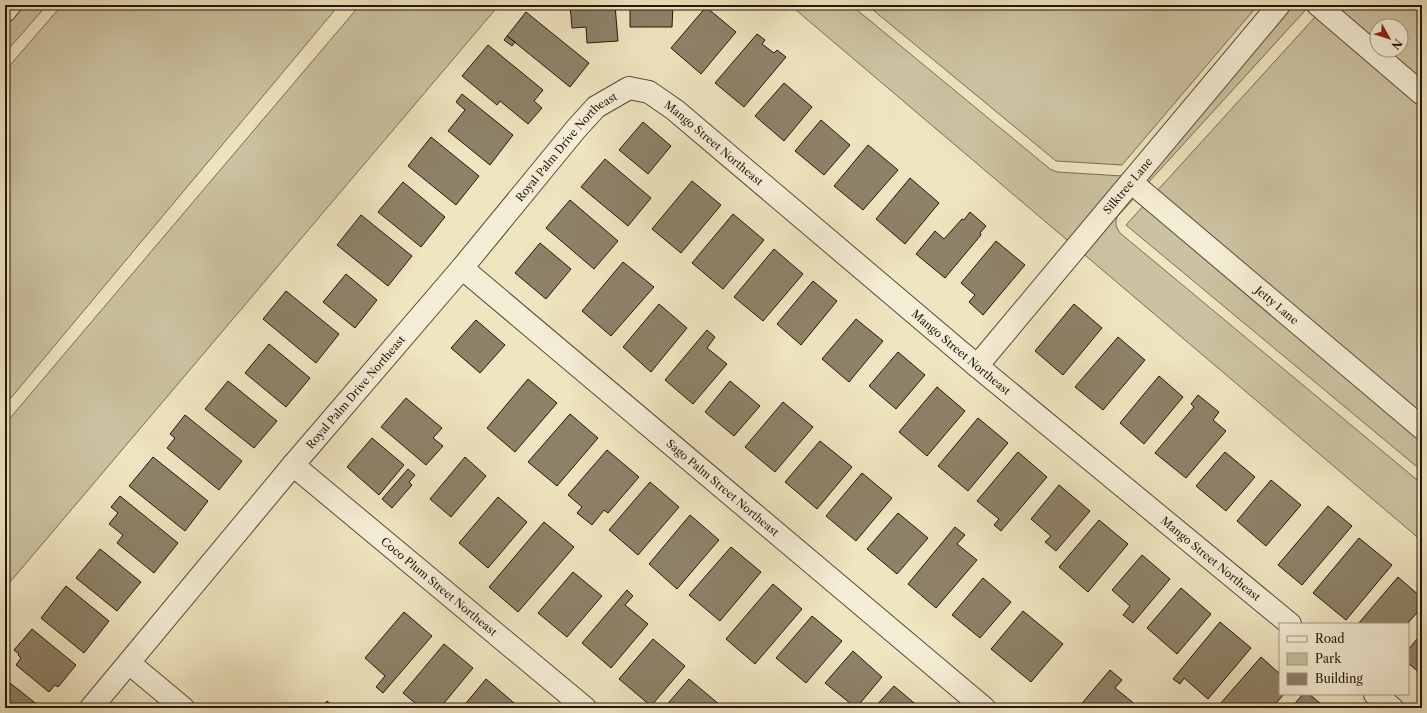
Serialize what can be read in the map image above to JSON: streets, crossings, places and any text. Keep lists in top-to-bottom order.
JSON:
{
  "streets": {
    "street": [
      "Mango Street Northeast",
      "Royal Palm Drive Northeast",
      "Silktree Lane",
      "Jetty Lane",
      "Sago Palm Street Northeast",
      "Coco Plum Street Northeast"
    ]
  },
  "crossings": [
    ["Mango Street Northeast", "Royal Palm Drive Northeast"],
    ["Mango Street Northeast", "Silktree Lane"],
    ["Royal Palm Drive Northeast", "Sago Palm Street Northeast"],
    ["Royal Palm Drive Northeast", "Coco Plum Street Northeast"],
    ["Silktree Lane", "Jetty Lane"]
  ],
  "legend": ["Road", "Park", "Building"],
  "north": "bottom right"
}
